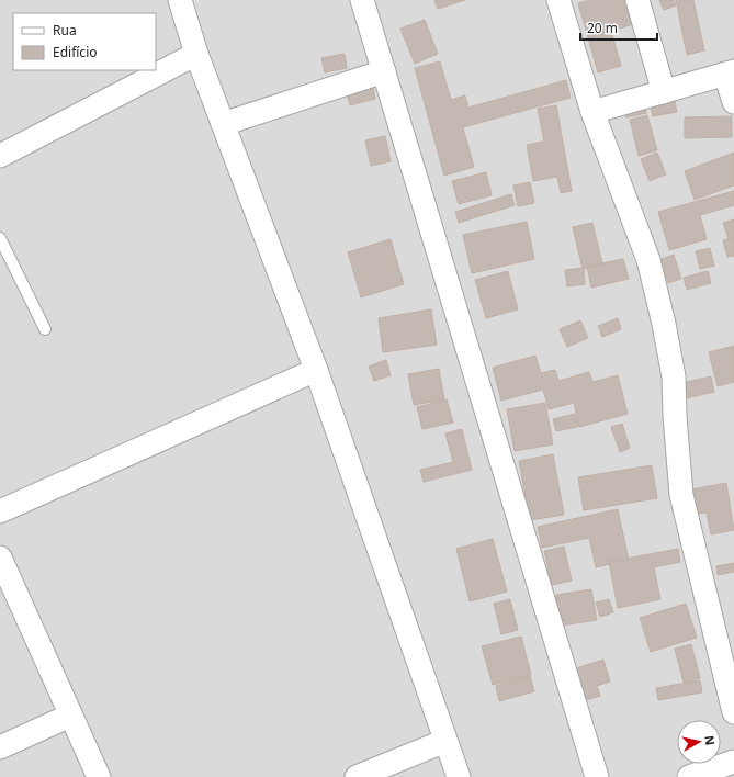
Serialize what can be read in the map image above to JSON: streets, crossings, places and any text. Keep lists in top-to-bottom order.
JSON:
{
  "legend": ["Rua", "Edifício"],
  "scale_bar": "20 m",
  "north": "right"
}
